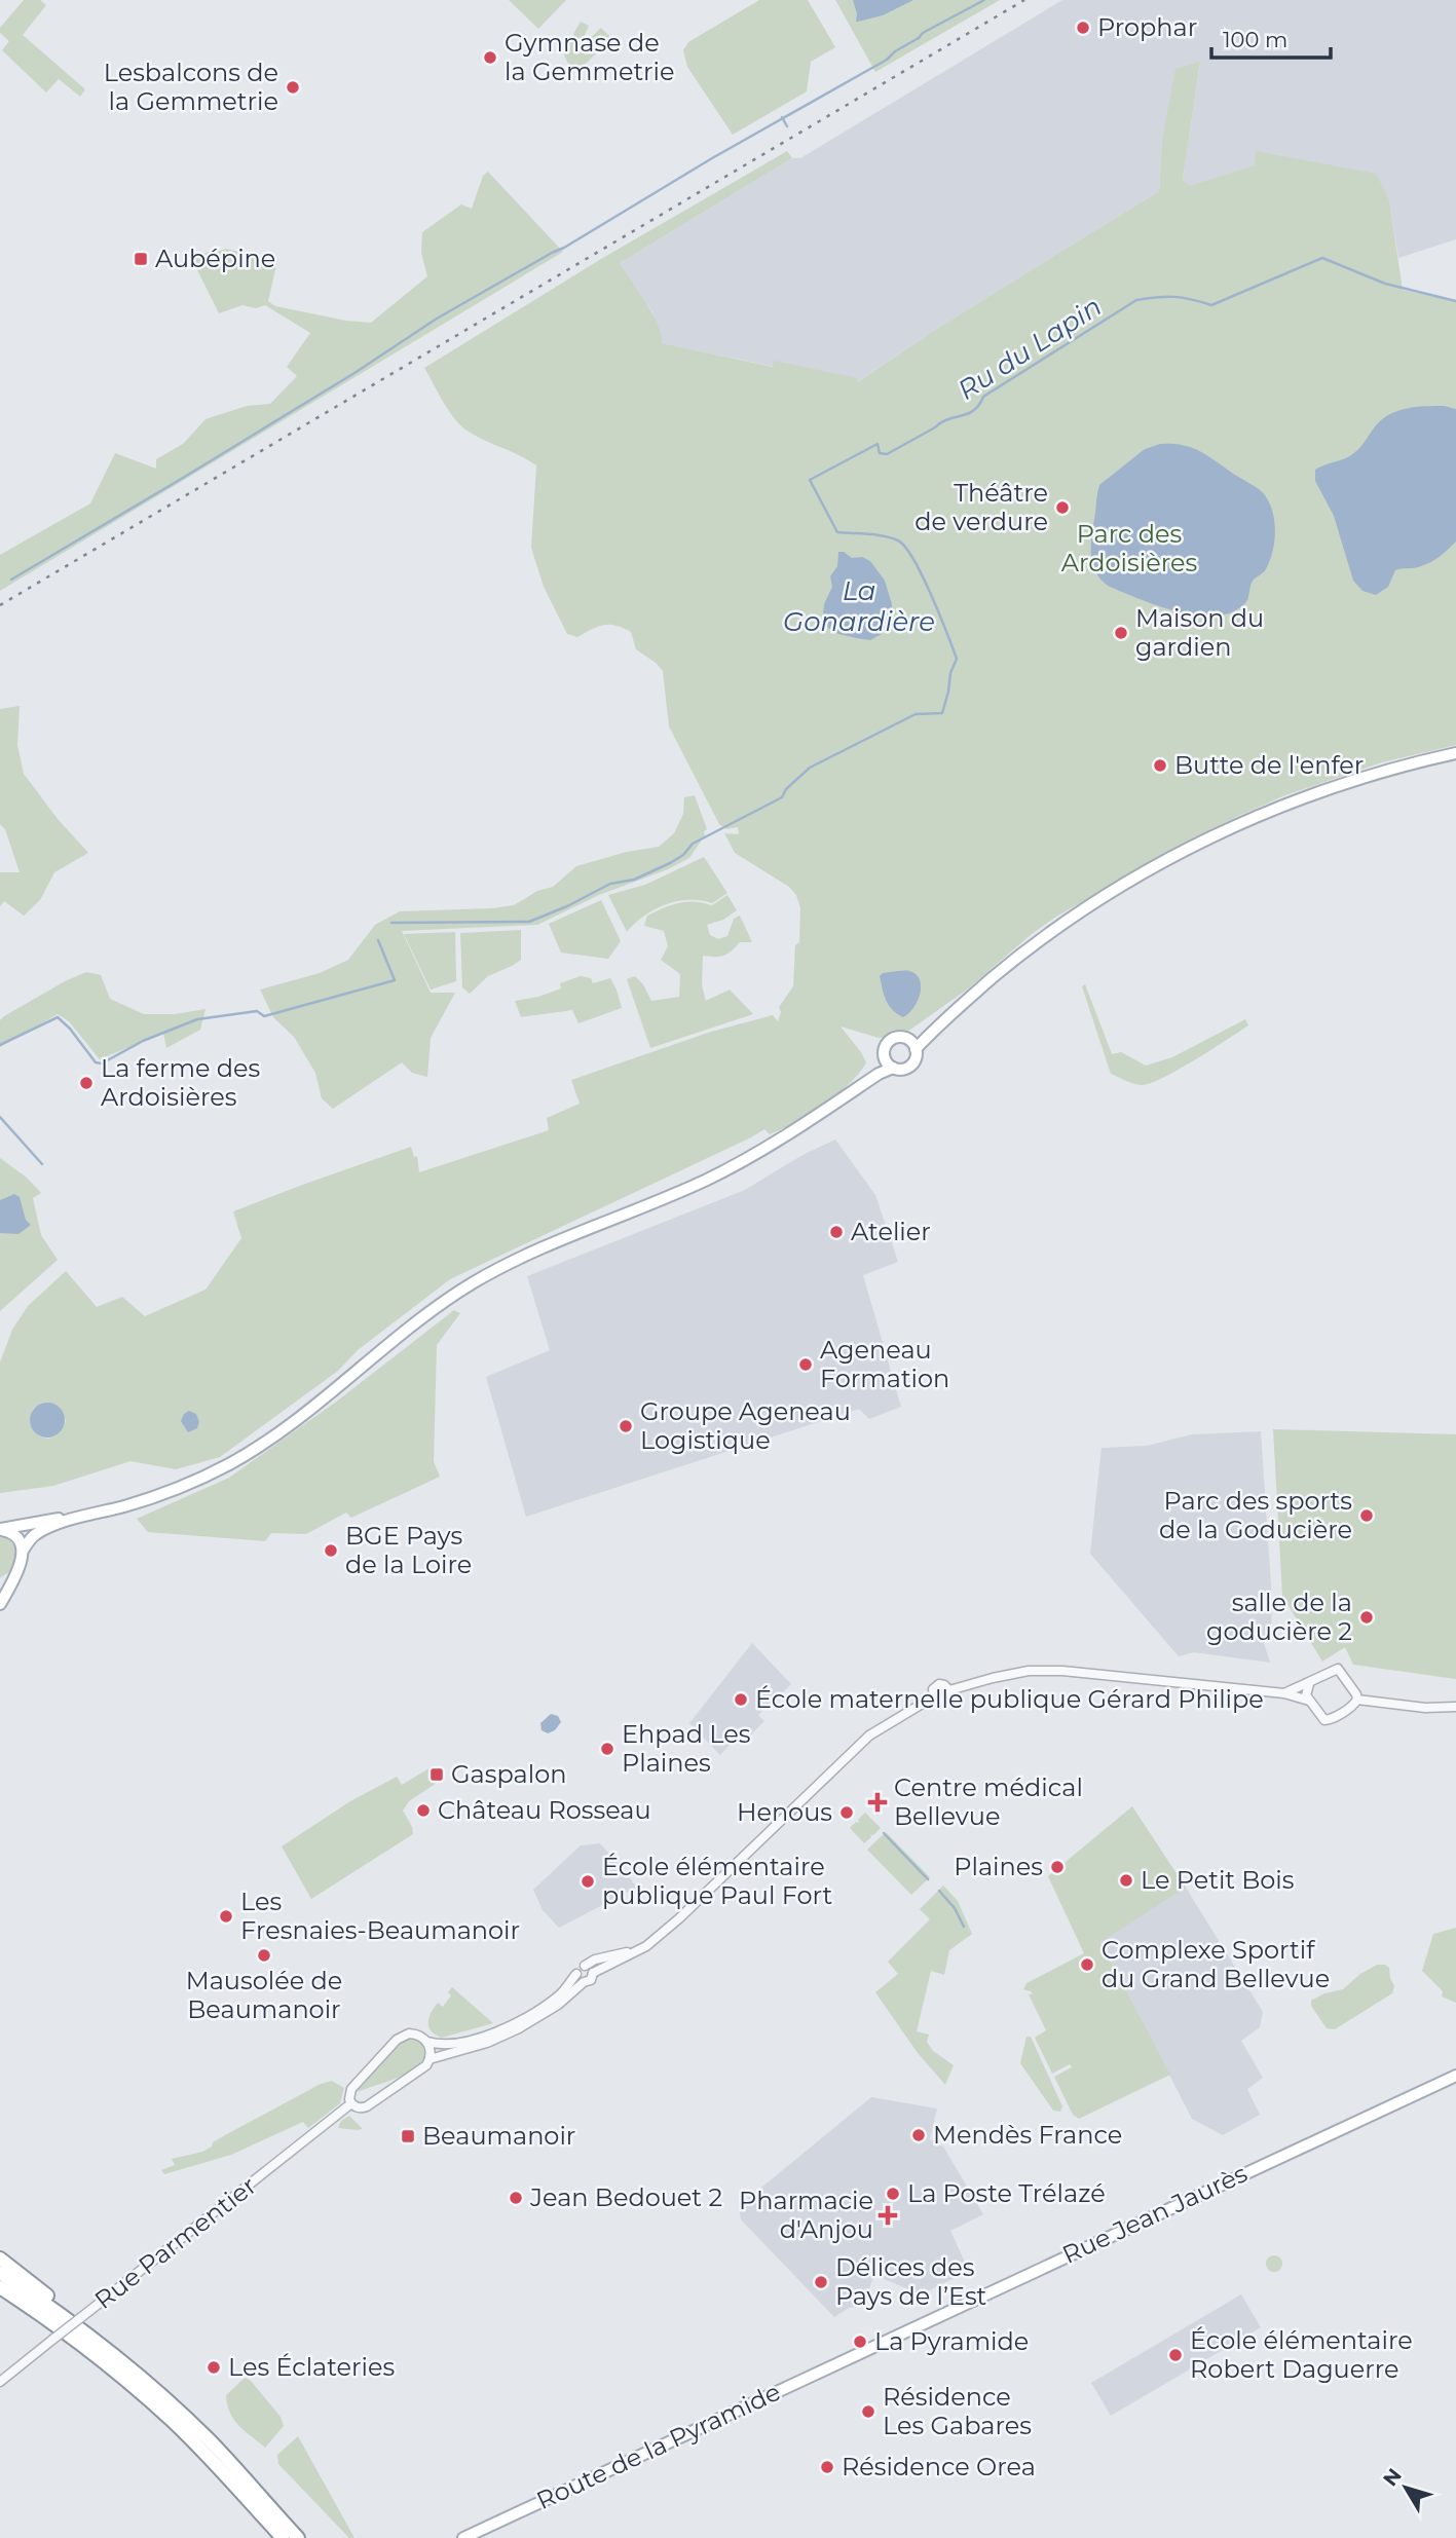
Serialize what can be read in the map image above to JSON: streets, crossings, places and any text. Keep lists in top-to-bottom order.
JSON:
{
  "streets": {
    "main road": ["Rue Jean Jaurès", "Route de la Pyramide"],
    "street": ["Rue Parmentier"]
  },
  "crossings": [
    ["Rue Jean Jaurès", "Route de la Pyramide"]
  ],
  "water": ["Ru du Lapin", "La Gonardière"],
  "parks": ["Parc des Ardoisières"],
  "places": {
    "other": [
      "Prophar",
      "Gymnase de la Gemmetrie",
      "Lesbalcons de la Gemmetrie",
      "Théâtre de verdure",
      "Maison du gardien",
      "Butte de l'enfer",
      "La ferme des Ardoisières",
      "Atelier",
      "Ageneau Formation",
      "Groupe Ageneau Logistique",
      "Parc des sports de la Goducière",
      "BGE Pays de la Loire",
      "salle de la goducière 2",
      "École maternelle publique Gérard Philipe",
      "Ehpad Les Plaines",
      "Château Rosseau",
      "Henous",
      "Plaines",
      "Le Petit Bois",
      "École élémentaire publique Paul Fort",
      "Les Fresnaies-Beaumanoir",
      "Mausolée de Beaumanoir",
      "Complexe Sportif du Grand Bellevue",
      "Mendès France",
      "La Poste Trélazé",
      "Jean Bedouet 2",
      "Délices des Pays de l’Est",
      "La Pyramide",
      "École élémentaire Robert Daguerre",
      "Les Éclateries",
      "Résidence Les Gabares",
      "Résidence Orea"
    ],
    "transit": ["Aubépine", "Gaspalon", "Beaumanoir"],
    "health": ["Centre médical Bellevue", "Pharmacie d'Anjou"]
  },
  "scale_bar": "100 m",
  "north": "top left"
}
